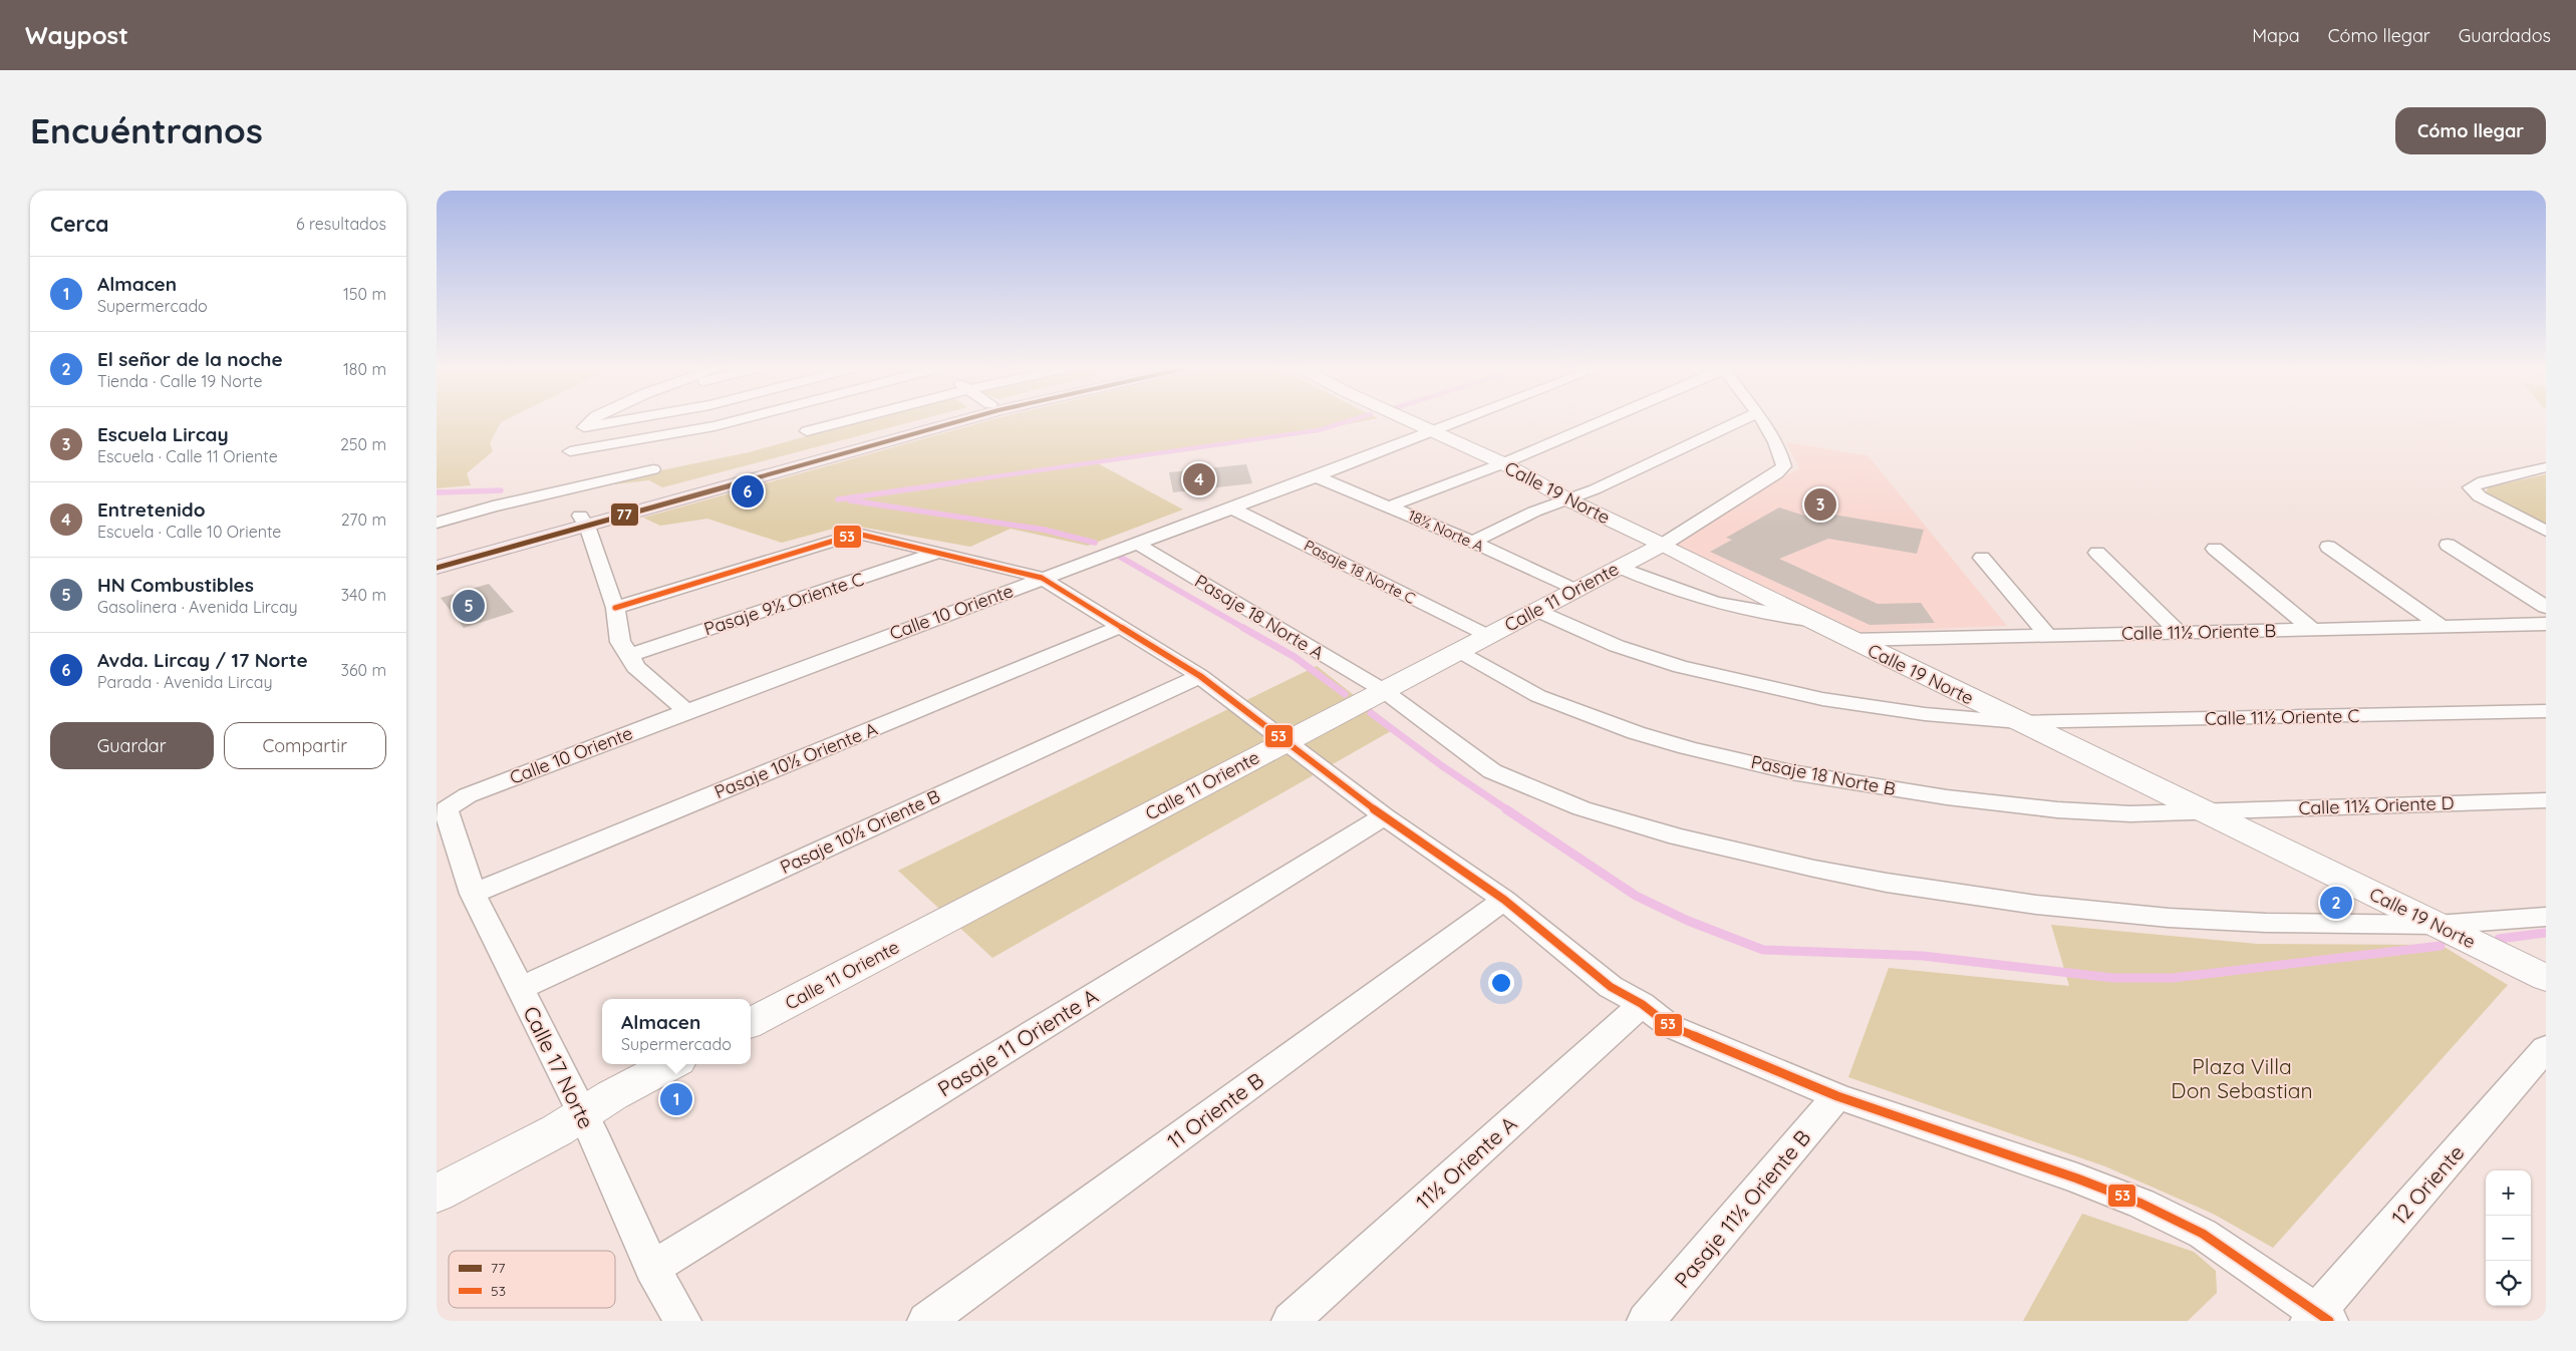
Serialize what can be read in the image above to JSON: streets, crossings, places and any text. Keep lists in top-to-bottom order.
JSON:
{
  "streets": {
    "main road": ["Calle 19 Norte", "Calle 11 Oriente"],
    "street": [
      "18½ Norte A",
      "Pasaje 18 Norte C",
      "Pasaje 9½ Oriente C",
      "Calle 10 Oriente",
      "Pasaje 18 Norte A",
      "Calle 11½ Oriente B",
      "Calle 11½ Oriente C",
      "Pasaje 10½ Oriente A",
      "Pasaje 18 Norte B",
      "Calle 11½ Oriente D",
      "Pasaje 10½ Oriente B",
      "Pasaje 11 Oriente A",
      "Calle 17 Norte",
      "11 Oriente B",
      "11½ Oriente A",
      "12 Oriente",
      "Pasaje 11½ Oriente B"
    ]
  },
  "crossings": [
    ["Calle 19 Norte", "Calle 11 Oriente"],
    ["Calle 19 Norte", "Calle 10 Oriente"],
    ["Calle 19 Norte", "Pasaje 18 Norte A"],
    ["Calle 19 Norte", "Calle 11½ Oriente B"],
    ["Calle 19 Norte", "Calle 11½ Oriente C"],
    ["Calle 19 Norte", "Pasaje 18 Norte B"],
    ["Calle 19 Norte", "Calle 11½ Oriente D"],
    ["18½ Norte A", "Calle 11 Oriente"],
    ["18½ Norte A", "Calle 10 Oriente"],
    ["Pasaje 18 Norte C", "Calle 11 Oriente"],
    ["Pasaje 18 Norte C", "Calle 10 Oriente"],
    ["Calle 11 Oriente", "Pasaje 18 Norte A"],
    ["Calle 11 Oriente", "Calle 11½ Oriente C"],
    ["Calle 11 Oriente", "Pasaje 18 Norte B"],
    ["Calle 10 Oriente", "Pasaje 18 Norte A"],
    ["Calle 10 Oriente", "Calle 17 Norte"],
    ["Pasaje 10½ Oriente A", "Calle 17 Norte"],
    ["Pasaje 18 Norte B", "Calle 11½ Oriente D"],
    ["Pasaje 10½ Oriente B", "Calle 17 Norte"],
    ["Pasaje 11 Oriente A", "Calle 17 Norte"]
  ],
  "parks": ["Plaza Villa Don Sebastian"],
  "lines": ["transit line 77", "transit line 53"],
  "legend": ["77", "53"],
  "page": {
    "header": "Waypost",
    "nav": ["Mapa", "Cómo llegar", "Guardados"],
    "buttons": [
      "Cómo llegar",
      ["Guardar", "Compartir"]
    ],
    "title": "Encuéntranos",
    "heading": ["Cerca", "6 resultados"],
    "list": [
      {
        "mark": "1",
        "name": "Almacen",
        "note": "Supermercado",
        "value": "150 m"
      },
      {
        "mark": "2",
        "name": "El señor de la noche",
        "note": "Tienda · Calle 19 Norte",
        "value": "180 m"
      },
      {
        "mark": "3",
        "name": "Escuela Lircay",
        "note": "Escuela · Calle 11 Oriente",
        "value": "250 m"
      },
      {
        "mark": "4",
        "name": "Entretenido",
        "note": "Escuela · Calle 10 Oriente",
        "value": "270 m"
      },
      {
        "mark": "5",
        "name": "HN Combustibles",
        "note": "Gasolinera · Avenida Lircay",
        "value": "340 m"
      },
      {
        "mark": "6",
        "name": "Avda. Lircay / 17 Norte",
        "note": "Parada · Avenida Lircay",
        "value": "360 m"
      }
    ],
    "pins": [
      "4",
      "6",
      "3",
      "5",
      "2",
      "1"
    ],
    "popup": ["Almacen", "Supermercado"],
    "map_buttons": ["+", "−"]
  }
}
